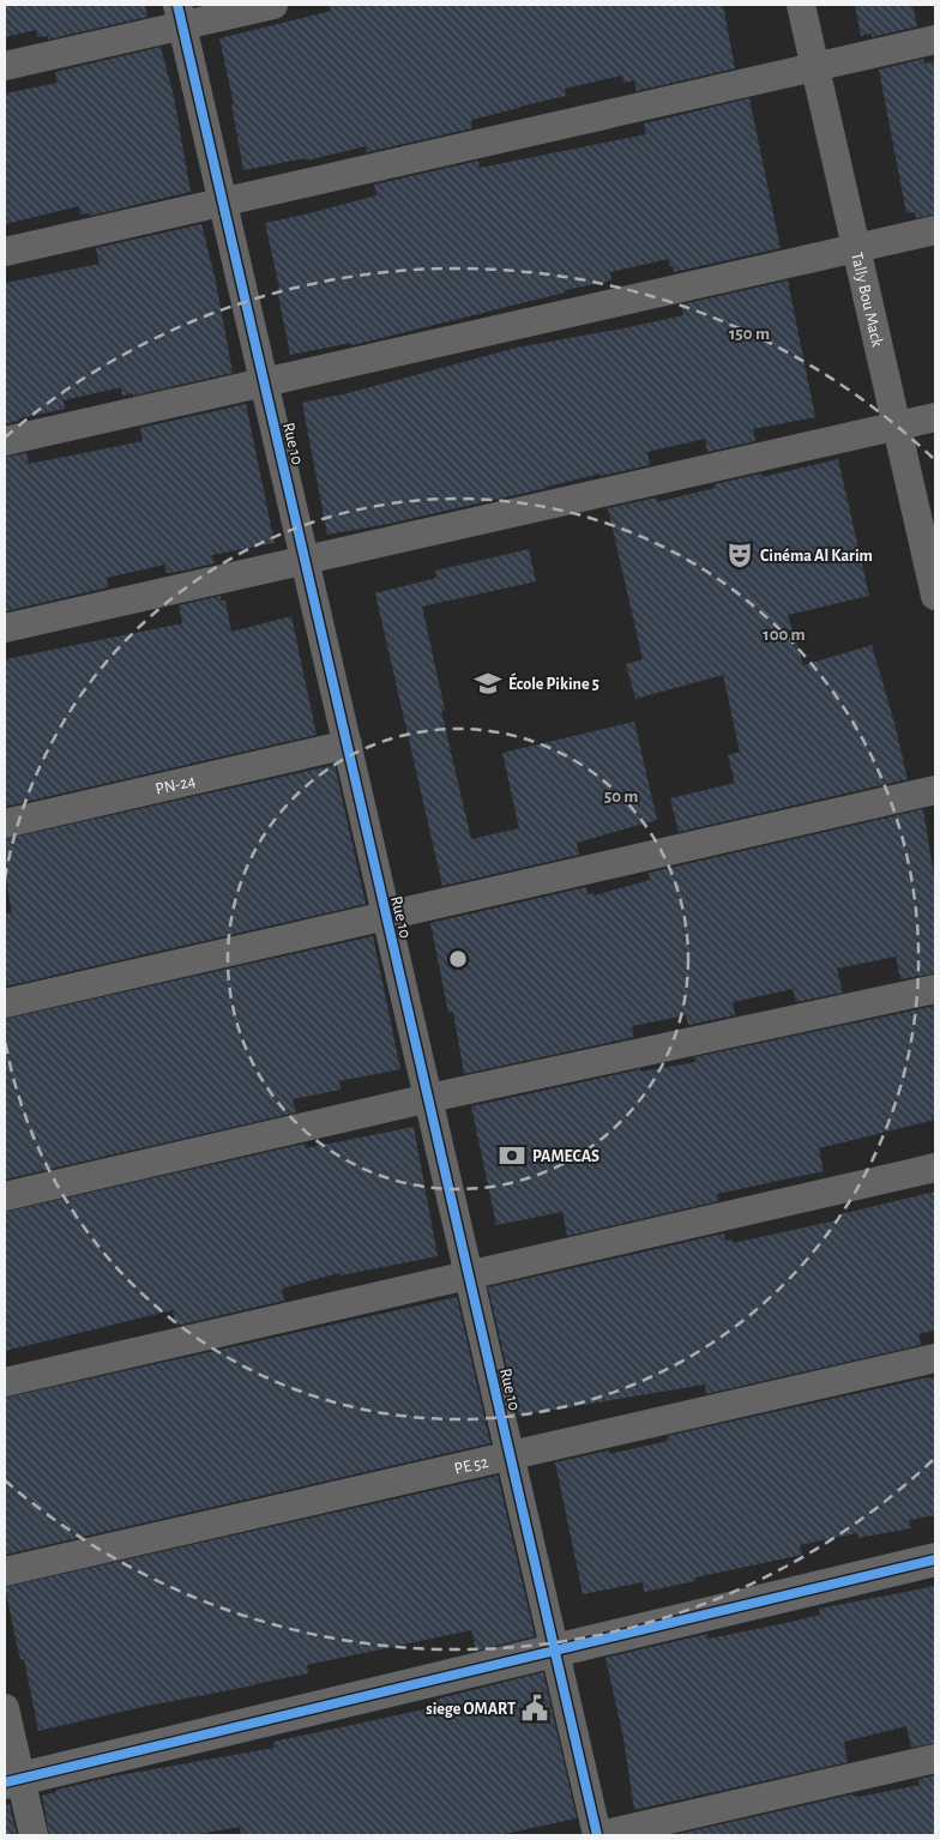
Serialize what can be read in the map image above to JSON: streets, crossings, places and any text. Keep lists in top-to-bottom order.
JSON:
{
  "streets": {
    "street": [
      "Tally Bou Mack",
      "Rue 10",
      "PN-24",
      "PE 52"
    ]
  },
  "crossings": [
    ["Rue 10", "PN-24"],
    ["Rue 10", "PE 52"]
  ],
  "places": {
    "theatre": ["Cinéma Al Karim"],
    "school or university": ["École Pikine 5"],
    "bank": ["PAMECAS"],
    "public building": ["siege OMART"]
  },
  "rings": ["150 m", "100 m", "50 m"]
}
